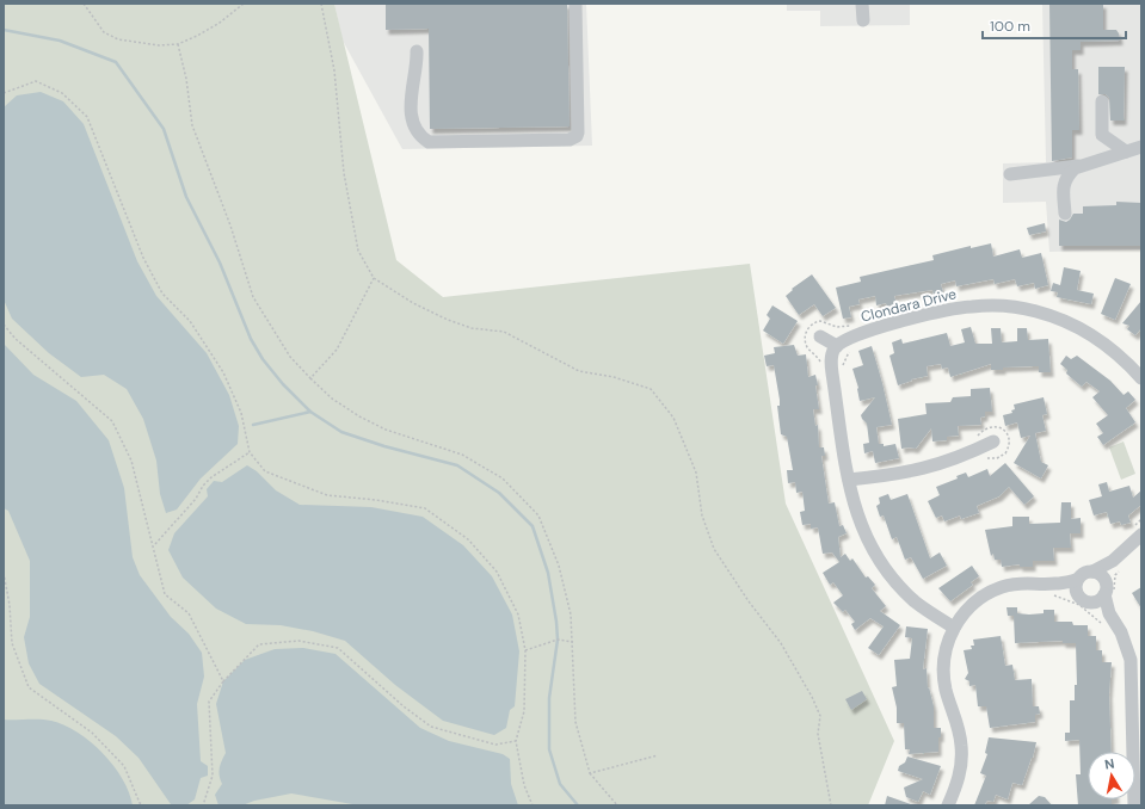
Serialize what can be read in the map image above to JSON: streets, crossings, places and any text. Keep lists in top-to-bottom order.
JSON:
{
  "streets": {
    "street": ["Clondara Drive"]
  },
  "scale_bar": "100 m",
  "north": "top"
}
